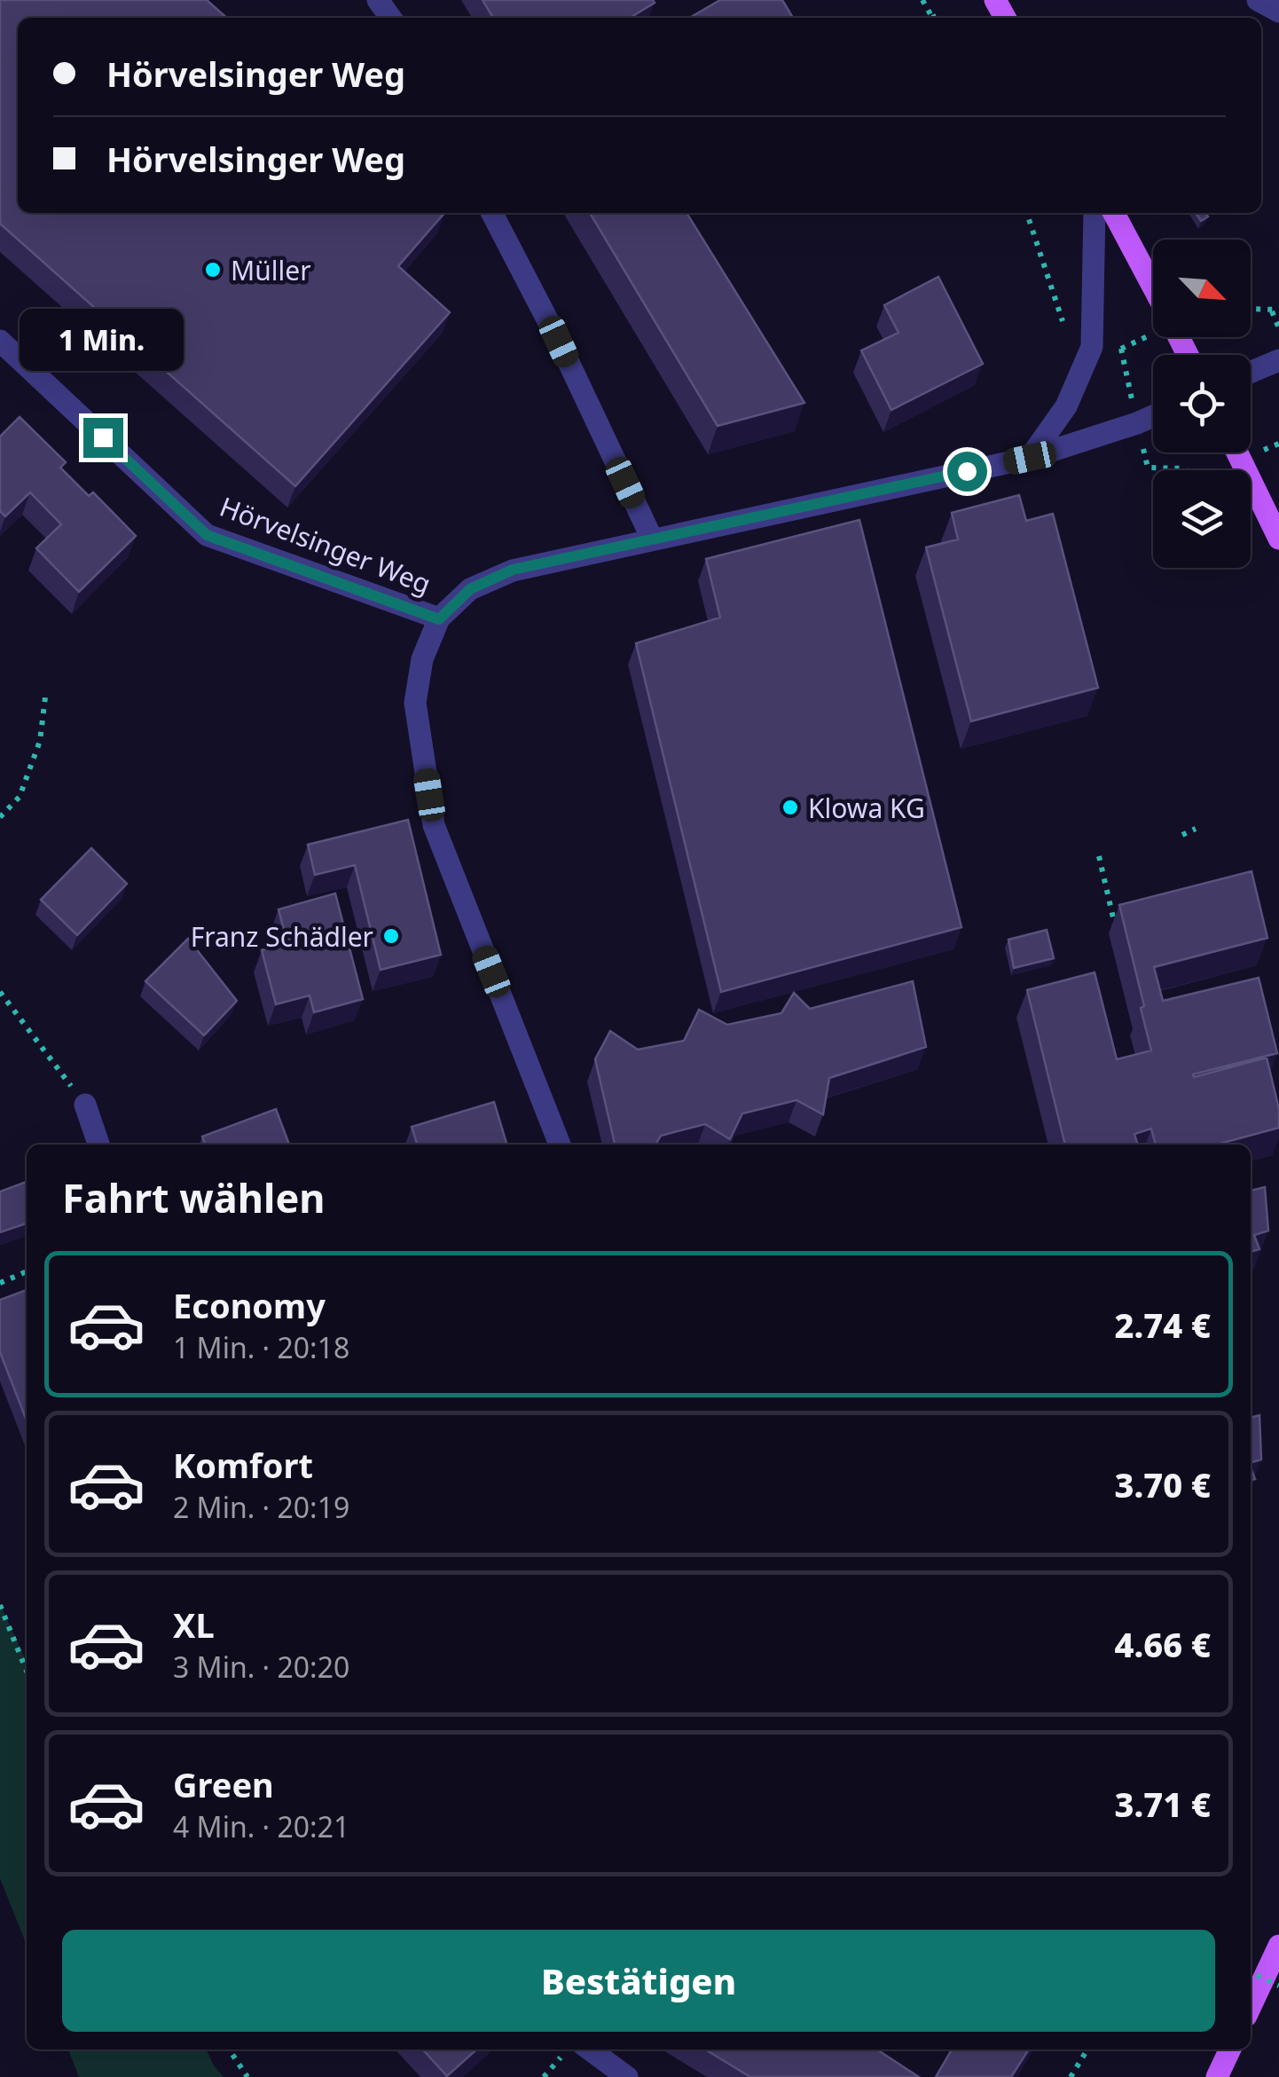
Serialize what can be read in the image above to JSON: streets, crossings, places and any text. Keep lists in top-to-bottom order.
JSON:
{
  "streets": {
    "street": ["Hörvelsinger Weg"]
  },
  "places": ["Müller", "Klowa KG", "Franz Schädler"],
  "north": "bottom right",
  "page": {
    "banner": ["Hörvelsinger Weg", "Hörvelsinger Weg"],
    "bubble": "1 Min.",
    "heading": "Fahrt wählen",
    "list": [
      {
        "name": "Economy",
        "note": "1 Min. · 20:18",
        "value": "2.74 €"
      },
      {
        "name": "Komfort",
        "note": "2 Min. · 20:19",
        "value": "3.70 €"
      },
      {
        "name": "XL",
        "note": "3 Min. · 20:20",
        "value": "4.66 €"
      },
      {
        "name": "Green",
        "note": "4 Min. · 20:21",
        "value": "3.71 €"
      }
    ],
    "buttons": "Bestätigen"
  }
}
